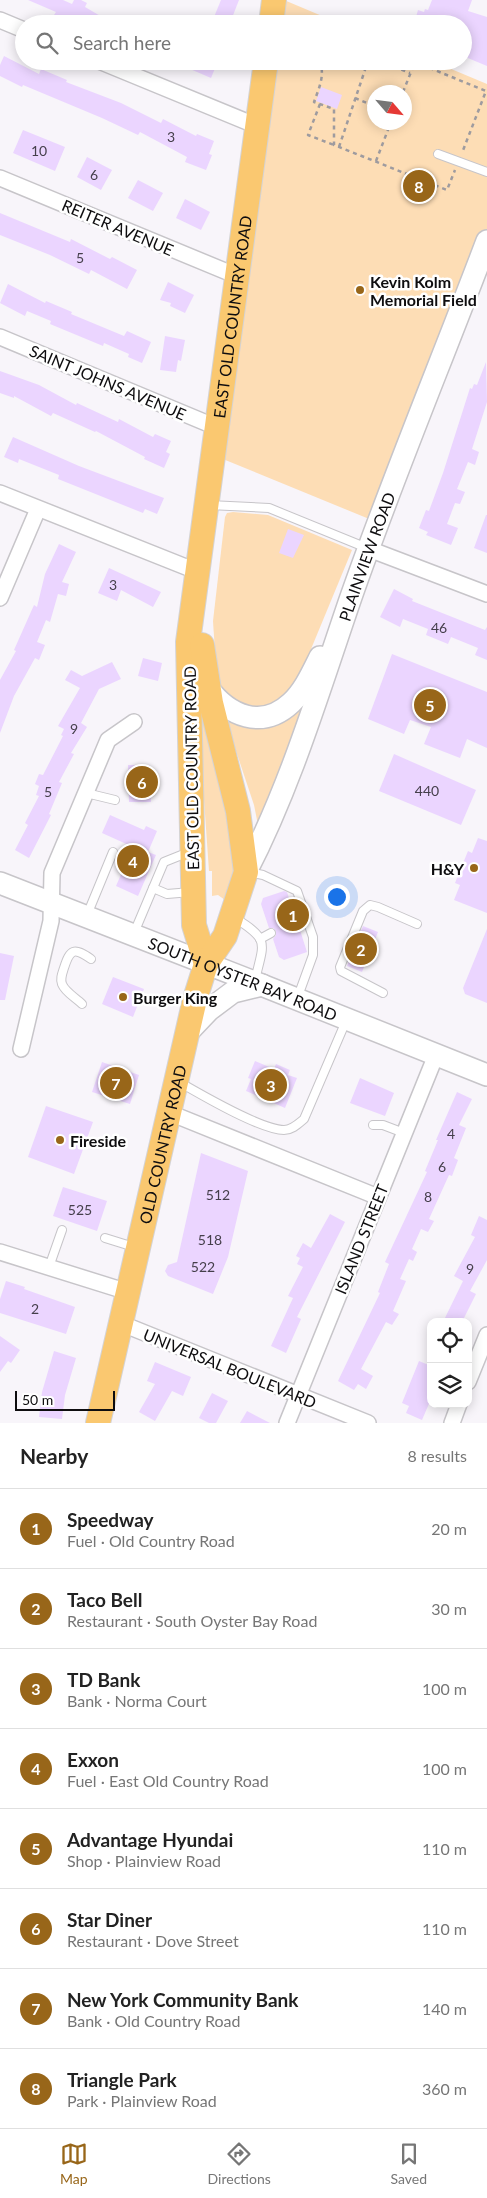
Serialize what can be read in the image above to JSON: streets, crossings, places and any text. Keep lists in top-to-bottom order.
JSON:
{
  "streets": {
    "main road": [
      "EAST OLD COUNTRY ROAD",
      "PLAINVIEW ROAD",
      "SOUTH OYSTER BAY ROAD",
      "OLD COUNTRY ROAD"
    ],
    "street": [
      "REITER AVENUE",
      "SAINT JOHNS AVENUE",
      "ISLAND STREET",
      "UNIVERSAL BOULEVARD"
    ]
  },
  "crossings": [
    ["REITER AVENUE", "EAST OLD COUNTRY ROAD"],
    ["EAST OLD COUNTRY ROAD", "SAINT JOHNS AVENUE"],
    ["EAST OLD COUNTRY ROAD", "PLAINVIEW ROAD"],
    ["EAST OLD COUNTRY ROAD", "SOUTH OYSTER BAY ROAD"],
    ["EAST OLD COUNTRY ROAD", "OLD COUNTRY ROAD"],
    ["PLAINVIEW ROAD", "OLD COUNTRY ROAD"],
    ["SOUTH OYSTER BAY ROAD", "OLD COUNTRY ROAD"],
    ["SOUTH OYSTER BAY ROAD", "ISLAND STREET"],
    ["OLD COUNTRY ROAD", "UNIVERSAL BOULEVARD"],
    ["ISLAND STREET", "UNIVERSAL BOULEVARD"]
  ],
  "places": [
    "Kevin Kolm Memorial Field",
    "H&Y",
    "Burger King",
    "Fireside"
  ],
  "house_numbers": [
    "3",
    "10",
    "6",
    "5",
    "3",
    "46",
    "9",
    "440",
    "5",
    "4",
    "6",
    "512",
    "8",
    "525",
    "518",
    "522",
    "9",
    "2"
  ],
  "scale_bar": "50 m",
  "north": "bottom right",
  "page": {
    "search": "Search here",
    "pins": [
      "8",
      "5",
      "6",
      "4",
      "1",
      "2",
      "7",
      "3"
    ],
    "scale": "50 m",
    "heading": ["Nearby", "8 results"],
    "list": [
      {
        "mark": "1",
        "name": "Speedway",
        "note": "Fuel · Old Country Road",
        "value": "20 m"
      },
      {
        "mark": "2",
        "name": "Taco Bell",
        "note": "Restaurant · South Oyster Bay Road",
        "value": "30 m"
      },
      {
        "mark": "3",
        "name": "TD Bank",
        "note": "Bank · Norma Court",
        "value": "100 m"
      },
      {
        "mark": "4",
        "name": "Exxon",
        "note": "Fuel · East Old Country Road",
        "value": "100 m"
      },
      {
        "mark": "5",
        "name": "Advantage Hyundai",
        "note": "Shop · Plainview Road",
        "value": "110 m"
      },
      {
        "mark": "6",
        "name": "Star Diner",
        "note": "Restaurant · Dove Street",
        "value": "110 m"
      },
      {
        "mark": "7",
        "name": "New York Community Bank",
        "note": "Bank · Old Country Road",
        "value": "140 m"
      },
      {
        "mark": "8",
        "name": "Triangle Park",
        "note": "Park · Plainview Road",
        "value": "360 m"
      }
    ],
    "nav": ["Map", "Directions", "Saved"]
  }
}
